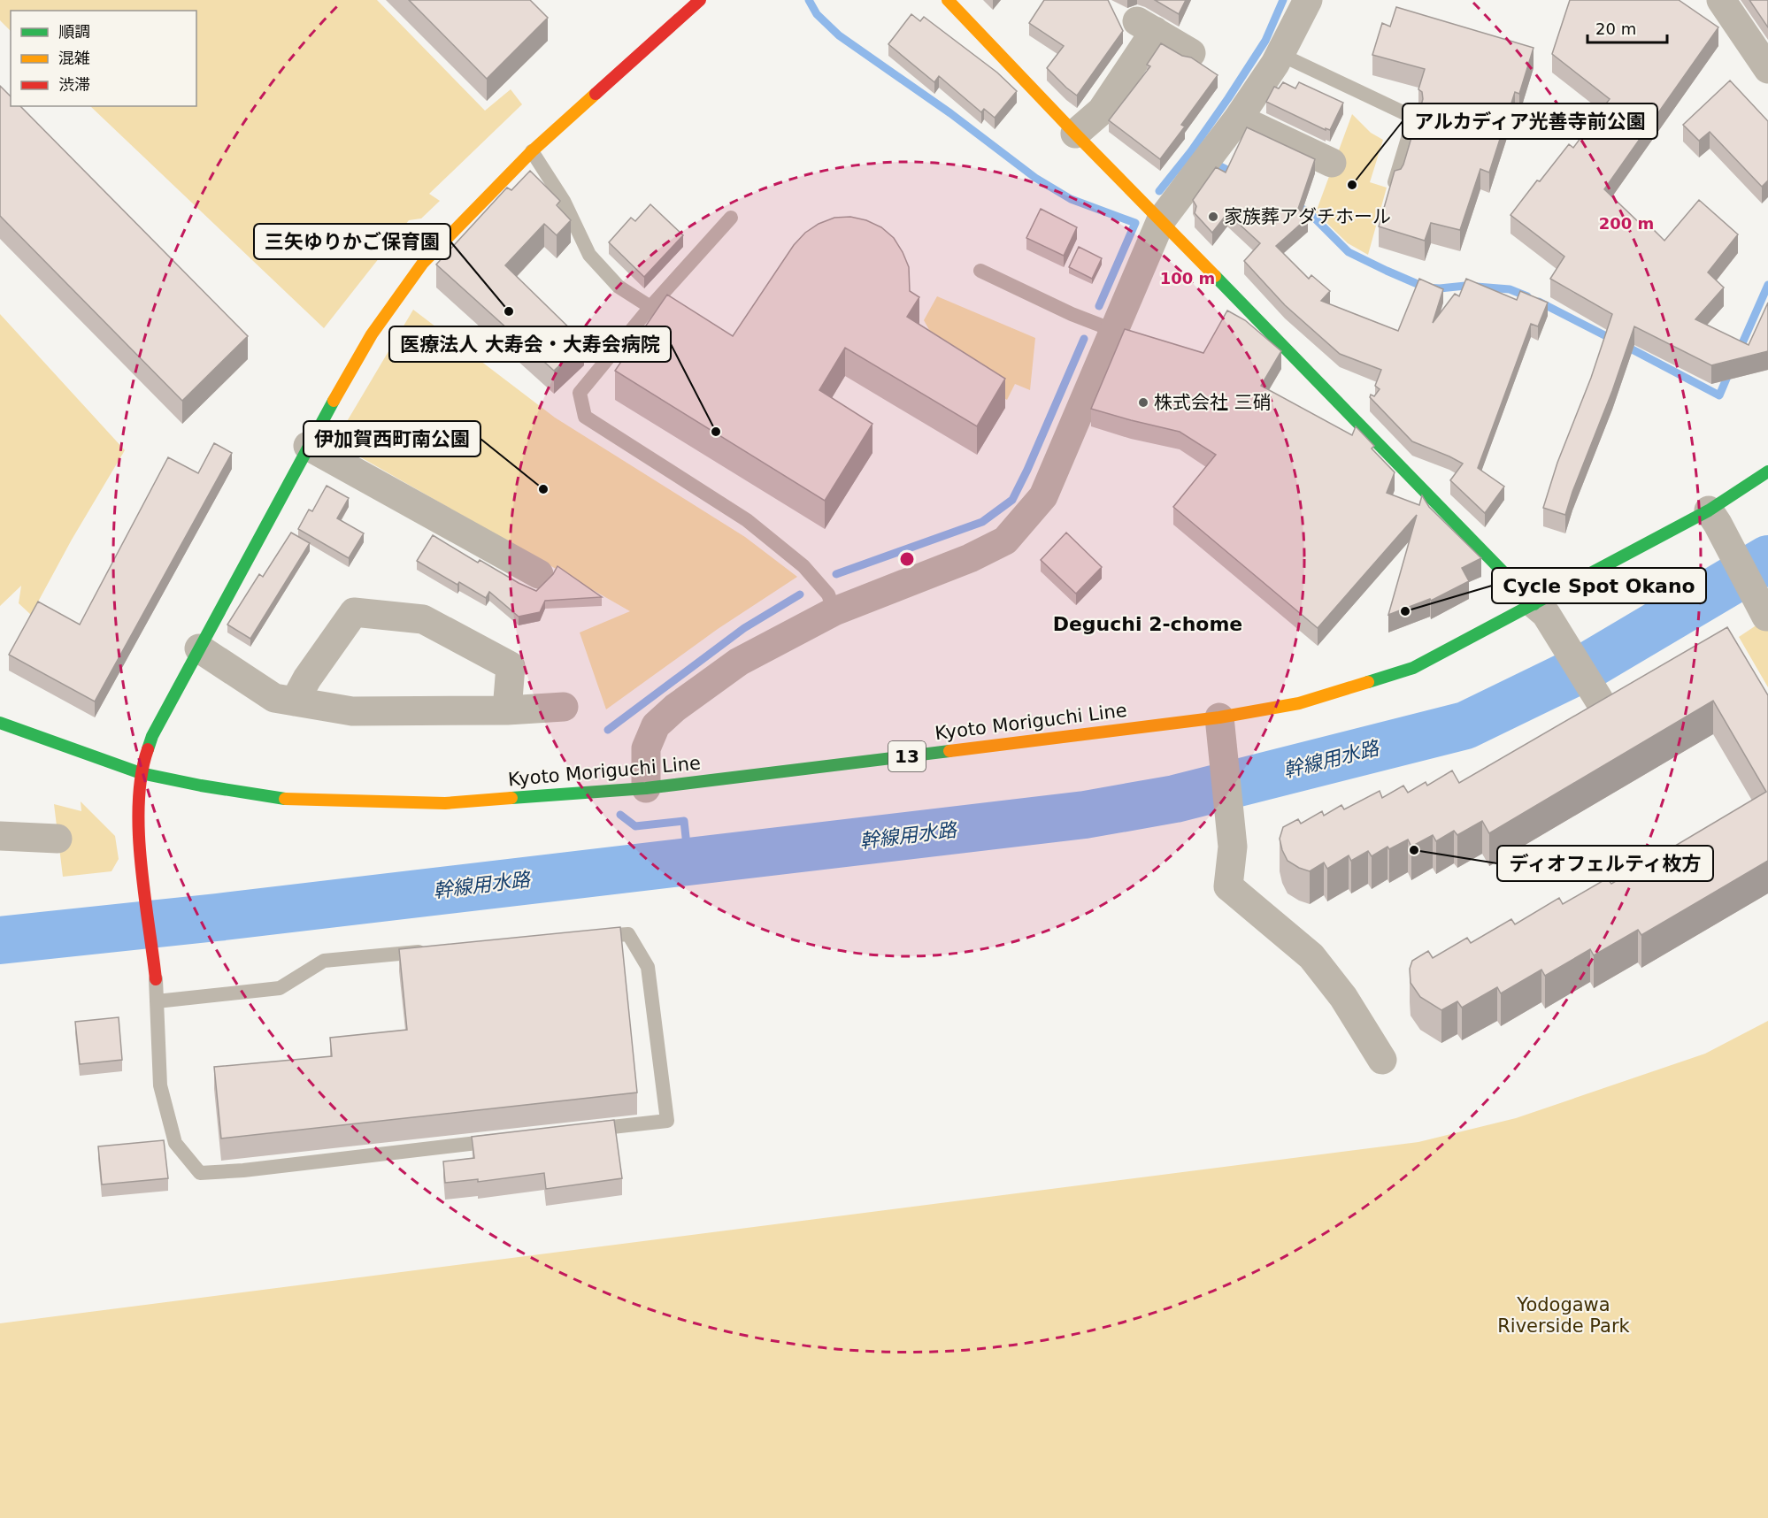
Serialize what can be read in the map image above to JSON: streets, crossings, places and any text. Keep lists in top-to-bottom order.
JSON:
{
  "streets": {
    "street": ["Kyoto Moriguchi Line", "13"]
  },
  "districts": ["Deguchi 2-chome"],
  "water": ["幹線用水路"],
  "parks": ["Yodogawa Riverside Park"],
  "places": [
    "アルカディア光善寺前公園",
    "家族葬アダチホール",
    "三矢ゆりかご保育園",
    "株式会社 三硝",
    "医療法人 大寿会・大寿会病院",
    "伊加賀西町南公園",
    "Cycle Spot Okano",
    "ディオフェルティ枚方"
  ],
  "legend": ["順調", "混雑", "渋滞"],
  "scale_bar": "20 m",
  "rings": ["200 m", "100 m"]
}
